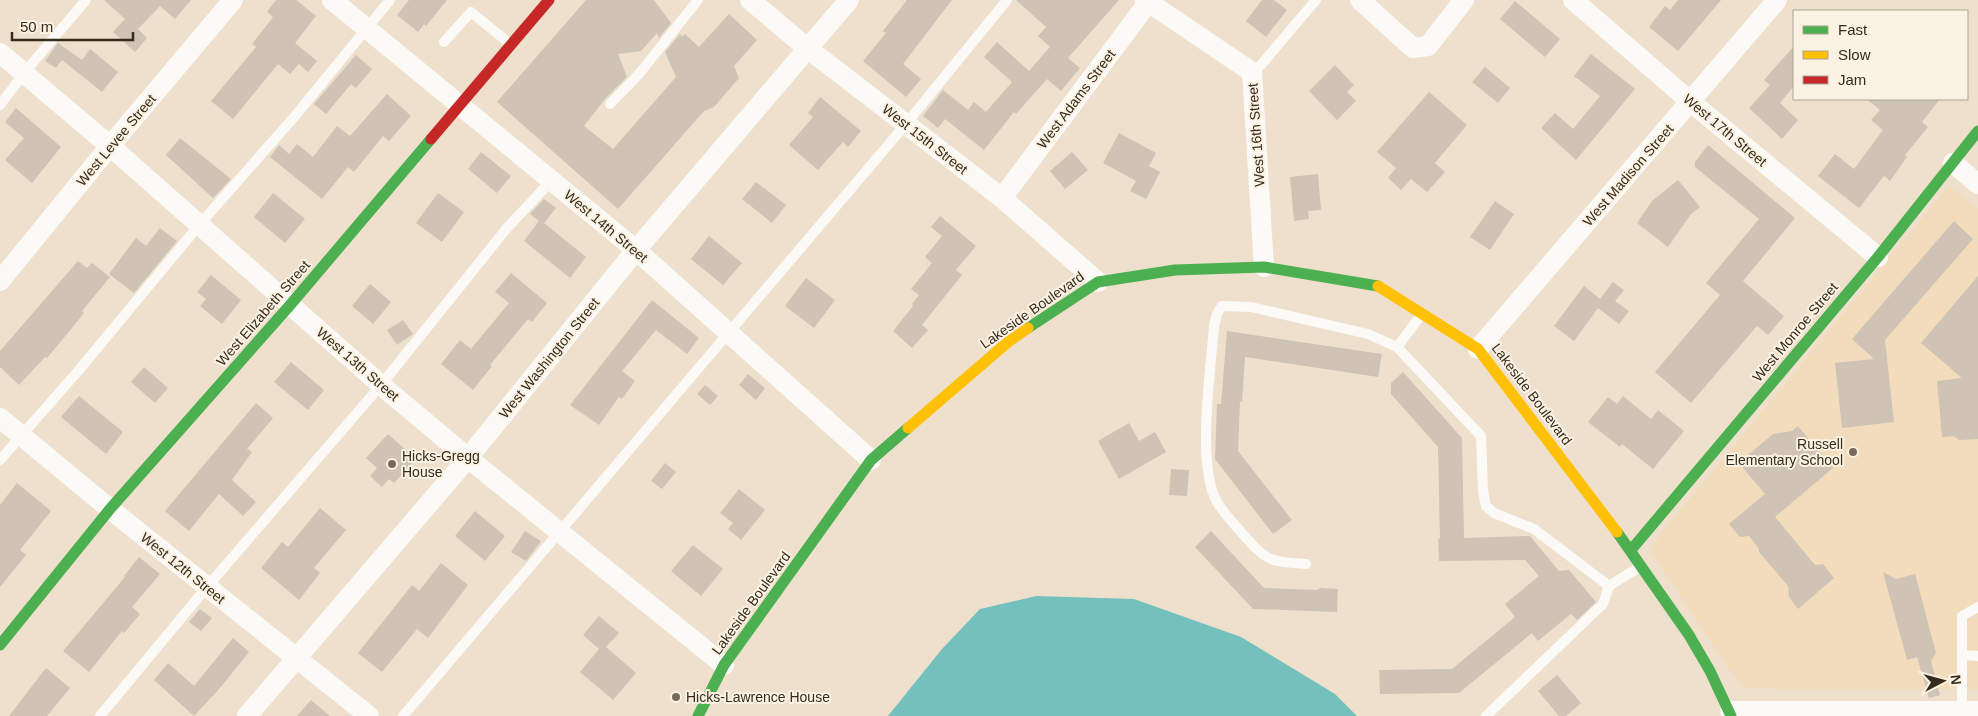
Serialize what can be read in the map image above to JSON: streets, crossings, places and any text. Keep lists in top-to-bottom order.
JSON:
{
  "streets": {
    "street": [
      "West Adams Street",
      "West 17th Street",
      "West 16th Street",
      "West 15th Street",
      "West Levee Street",
      "West Madison Street",
      "West 14th Street",
      "Lakeside Boulevard",
      "West Elizabeth Street",
      "West Monroe Street",
      "West Washington Street",
      "West 13th Street",
      "West 12th Street"
    ]
  },
  "crossings": [
    ["West Adams Street", "West 16th Street"],
    ["West Adams Street", "West 15th Street"],
    ["West 17th Street", "West Madison Street"],
    ["West 17th Street", "West Monroe Street"],
    ["West 16th Street", "Lakeside Boulevard"],
    ["West 15th Street", "Lakeside Boulevard"],
    ["West 15th Street", "West Washington Street"],
    ["West Levee Street", "West 13th Street"],
    ["West Madison Street", "Lakeside Boulevard"],
    ["West 14th Street", "Lakeside Boulevard"],
    ["West 14th Street", "West Elizabeth Street"],
    ["West 14th Street", "West Washington Street"],
    ["Lakeside Boulevard", "West Monroe Street"],
    ["Lakeside Boulevard", "West 13th Street"],
    ["West Elizabeth Street", "West 13th Street"],
    ["West Elizabeth Street", "West 12th Street"],
    ["West Washington Street", "West 13th Street"],
    ["West Washington Street", "West 12th Street"]
  ],
  "places": ["Russell Elementary School", "Hicks-Gregg House", "Hicks-Lawrence House"],
  "legend": ["Fast", "Slow", "Jam"],
  "scale_bar": "50 m",
  "north": "right"
}
